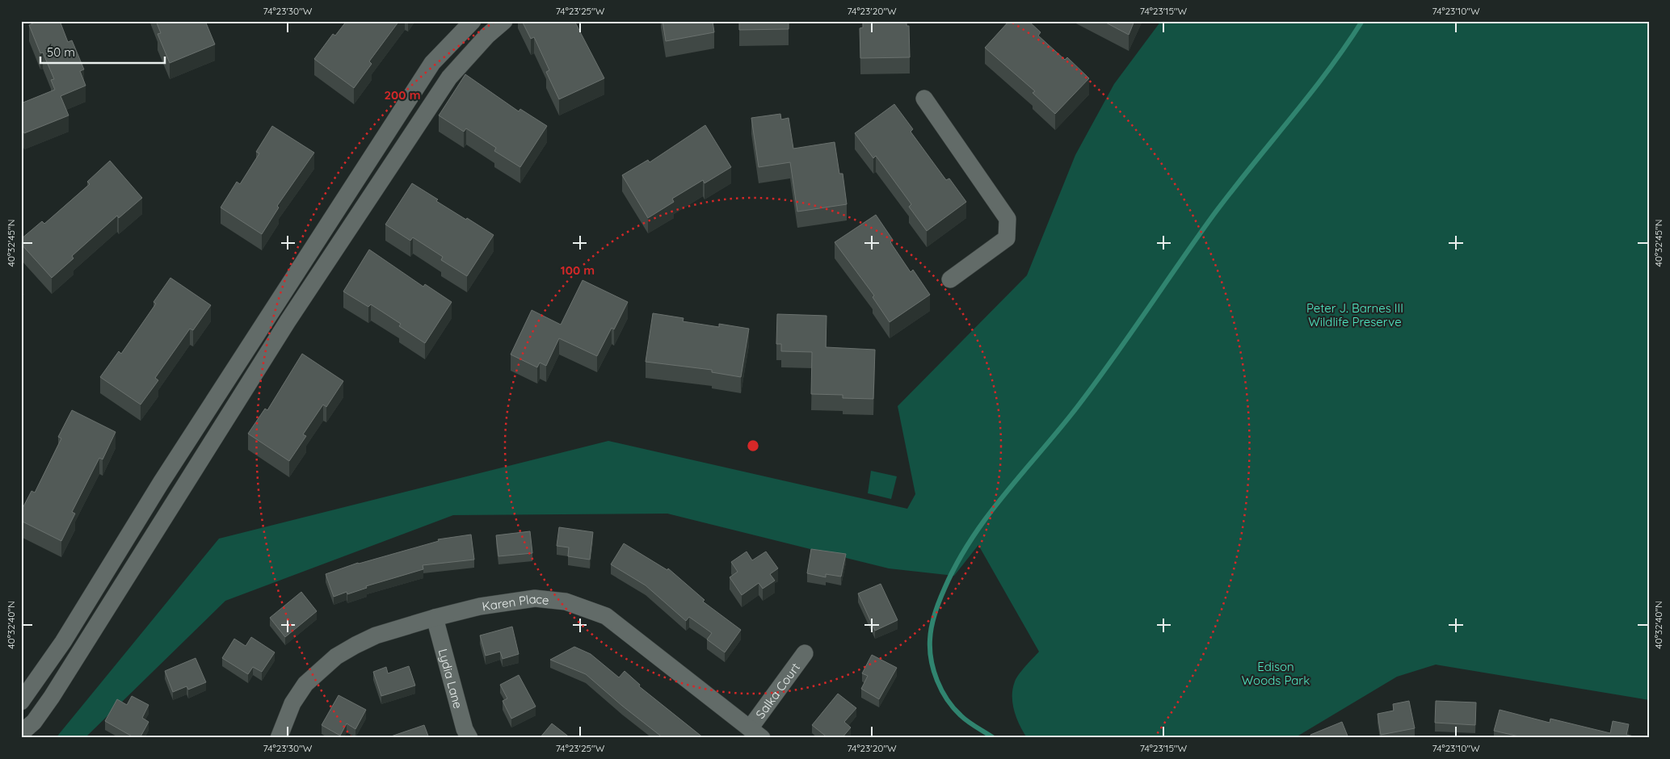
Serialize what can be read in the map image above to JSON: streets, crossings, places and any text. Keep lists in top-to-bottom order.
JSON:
{
  "streets": {
    "street": ["Karen Place", "Lydia Lane", "Salka Court"]
  },
  "crossings": [
    ["Karen Place", "Lydia Lane"],
    ["Karen Place", "Salka Court"]
  ],
  "parks": ["Peter J. Barnes III Wildlife Preserve", "Edison Woods Park"],
  "scale_bar": "50 m",
  "coordinates": [
    "74°23'30\"W",
    "74°23'25\"W",
    "74°23'20\"W",
    "74°23'15\"W",
    "74°23'10\"W",
    "40°32'45\"N",
    "40°32'40\"N"
  ],
  "rings": ["200 m", "100 m"]
}
